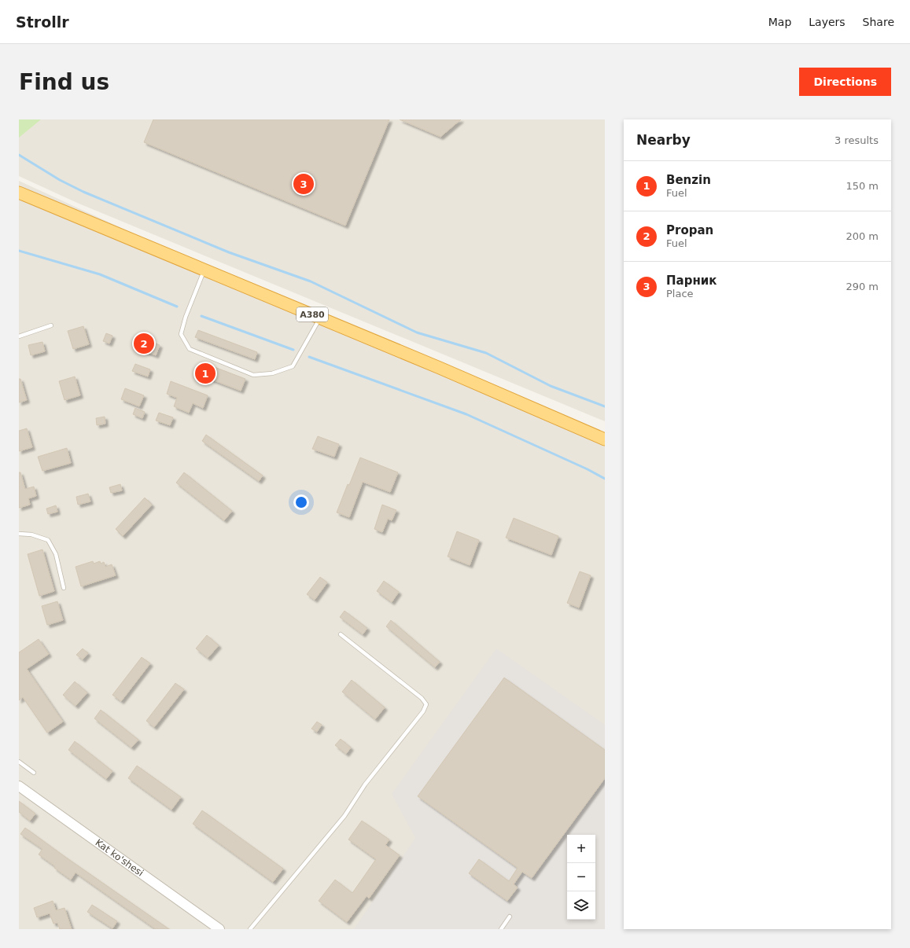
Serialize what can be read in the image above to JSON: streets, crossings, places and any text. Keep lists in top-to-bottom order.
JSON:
{
  "streets": {
    "highway": ["A380"],
    "street": ["Kat ko'shesi"]
  },
  "page": {
    "header": "Strollr",
    "nav": ["Map", "Layers", "Share"],
    "buttons": "Directions",
    "title": "Find us",
    "heading": ["Nearby", "3 results"],
    "list": [
      {
        "mark": "1",
        "name": "Benzin",
        "note": "Fuel",
        "value": "150 m"
      },
      {
        "mark": "2",
        "name": "Propan",
        "note": "Fuel",
        "value": "200 m"
      },
      {
        "mark": "3",
        "name": "Парник",
        "note": "Place",
        "value": "290 m"
      }
    ],
    "pins": ["3", "2", "1"],
    "map_buttons": ["+", "−"]
  }
}
